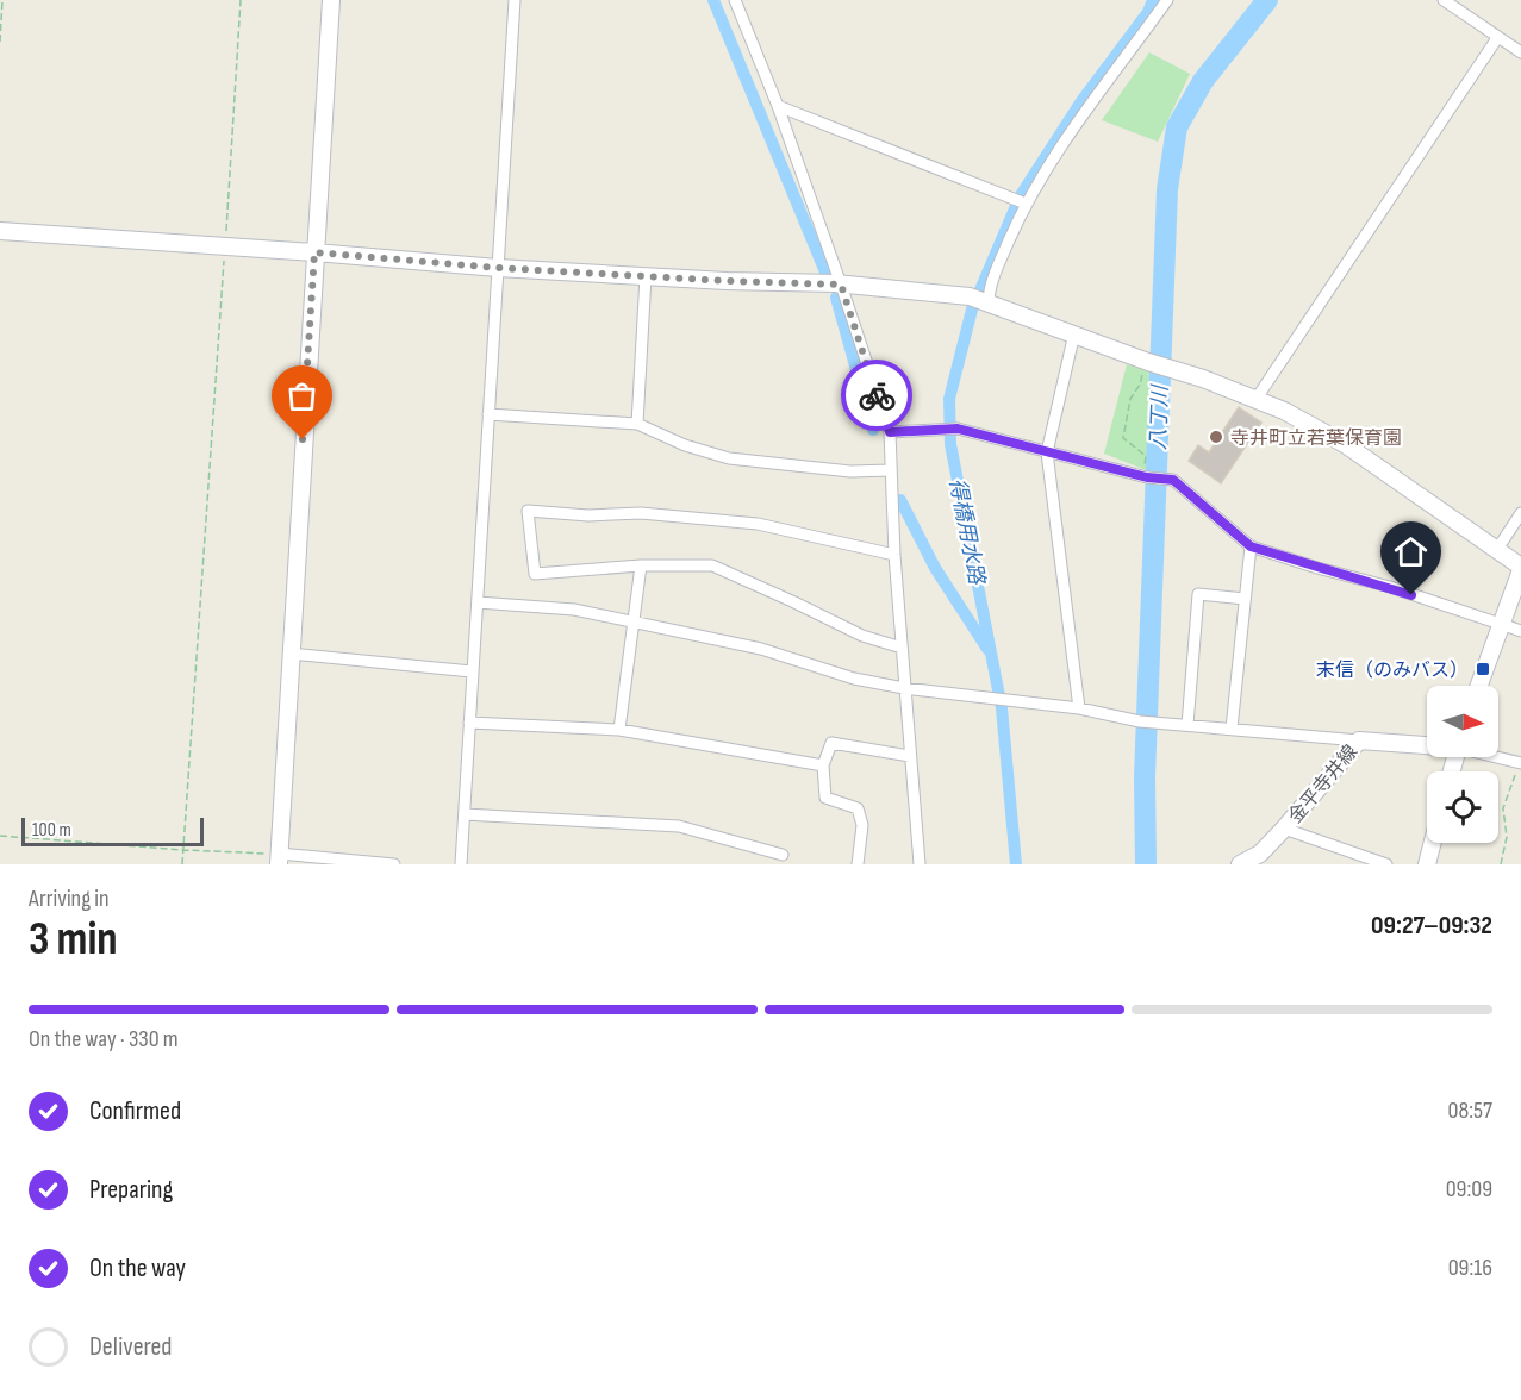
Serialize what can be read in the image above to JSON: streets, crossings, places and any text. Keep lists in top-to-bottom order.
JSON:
{
  "streets": {
    "street": ["金平寺井線"]
  },
  "water": ["八丁川", "得橋用水路"],
  "places": {
    "other": ["寺井町立若葉保育園"],
    "transit": ["末信（のみバス）"]
  },
  "scale_bar": "100 m",
  "north": "right",
  "page": {
    "scale": "100 m",
    "heading": ["3 min", "Arriving in", "09:27–09:32"],
    "bar": "On the way · 330 m",
    "list": [
      ["Confirmed", "08:57"],
      ["Preparing", "09:09"],
      ["On the way", "09:16"],
      "Delivered"
    ]
  }
}
